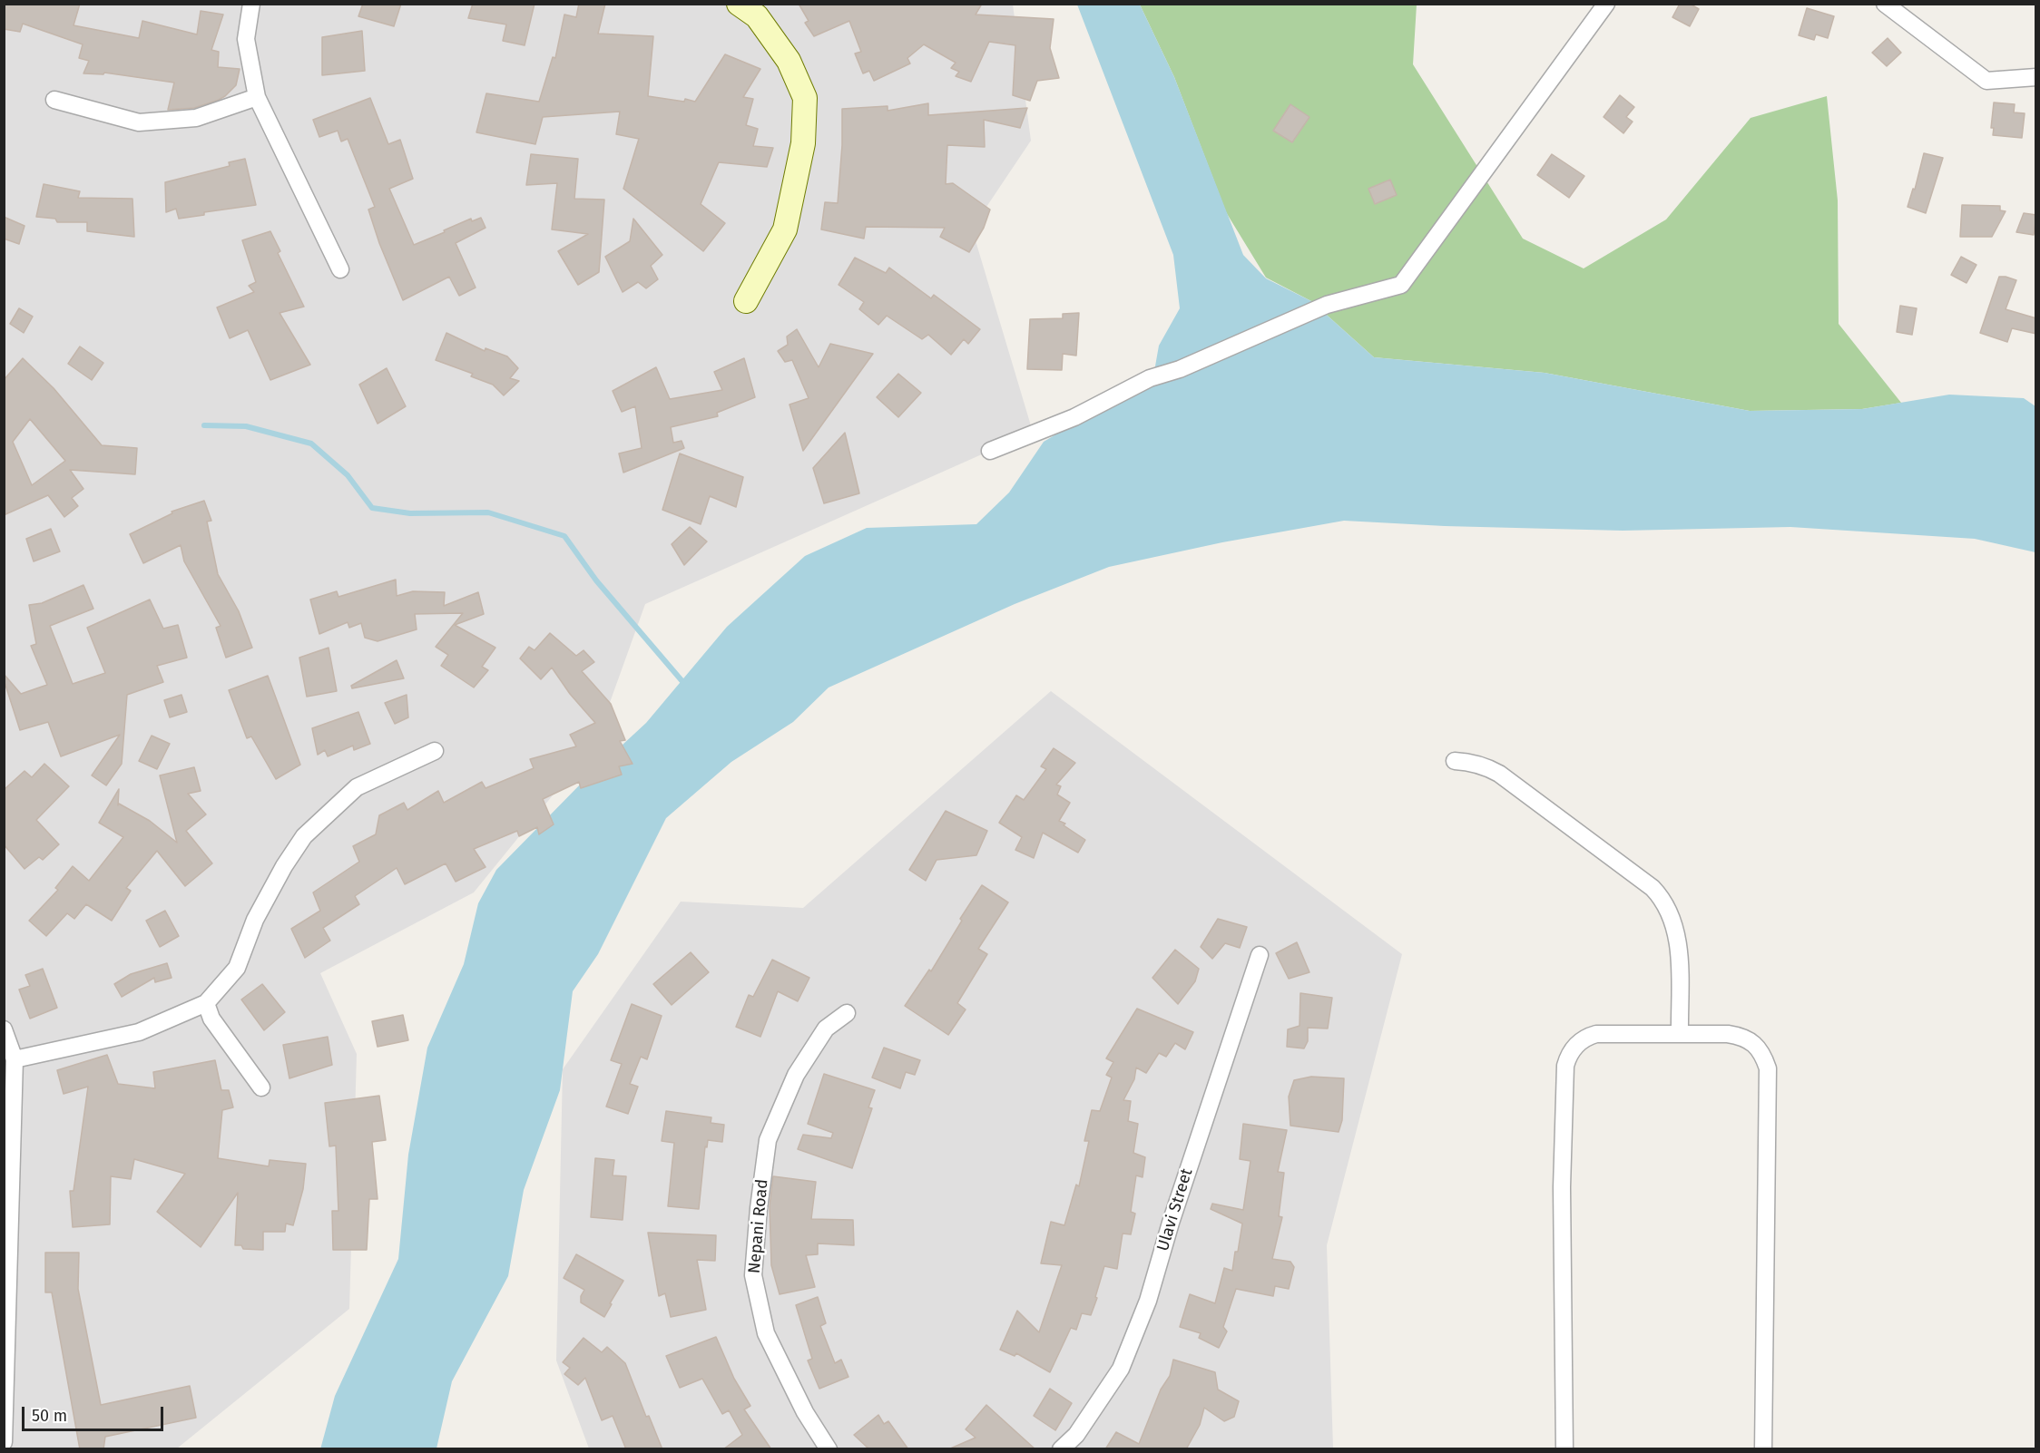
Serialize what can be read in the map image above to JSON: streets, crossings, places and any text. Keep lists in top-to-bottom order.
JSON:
{
  "streets": {
    "street": ["Ulavi Street", "Nepani Road"]
  },
  "scale_bar": "50 m"
}
